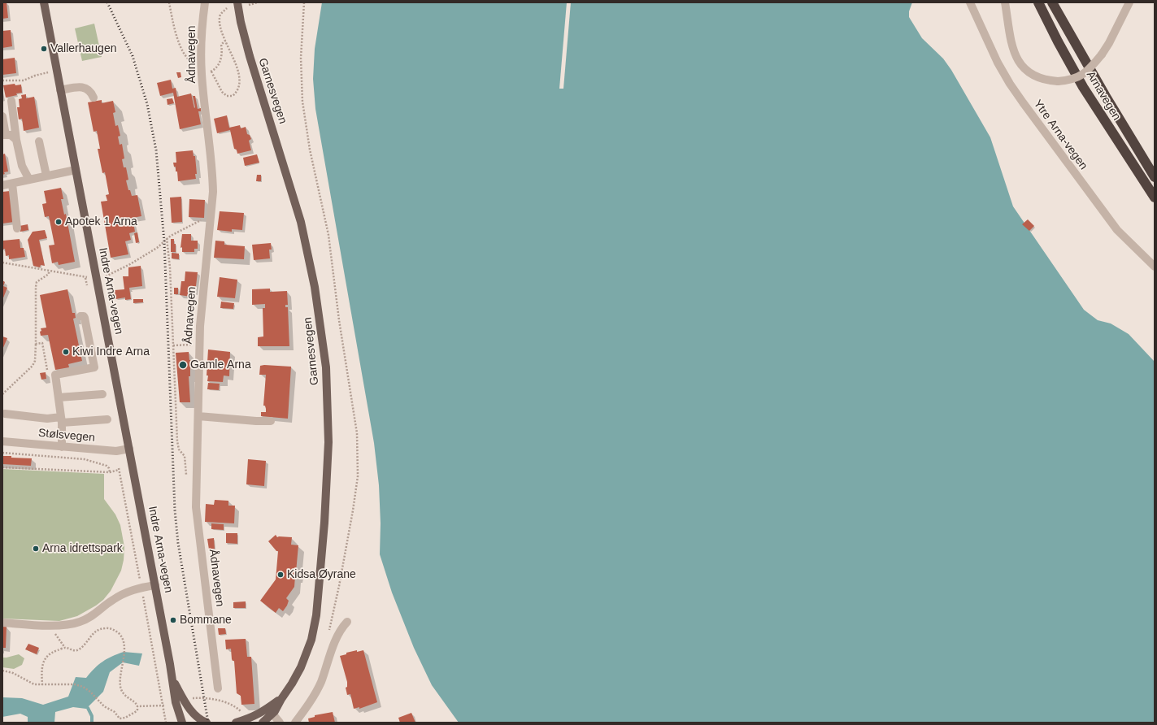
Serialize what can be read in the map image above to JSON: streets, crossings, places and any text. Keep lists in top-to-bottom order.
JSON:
{
  "streets": {
    "highway": ["Arnavegen"],
    "main road": ["Garnesvegen", "Indre Arna-vegen"],
    "street": ["Ådnavegen", "Ytre Arna-vegen", "Stølsvegen"]
  },
  "crossings": [
    ["Indre Arna-vegen", "Stølsvegen"]
  ],
  "places": [
    "Vallerhaugen",
    "Apotek 1 Arna",
    "Kiwi Indre Arna",
    "Gamle Arna",
    "Arna idrettspark",
    "Kidsa Øyrane",
    "Bommane"
  ]
}
